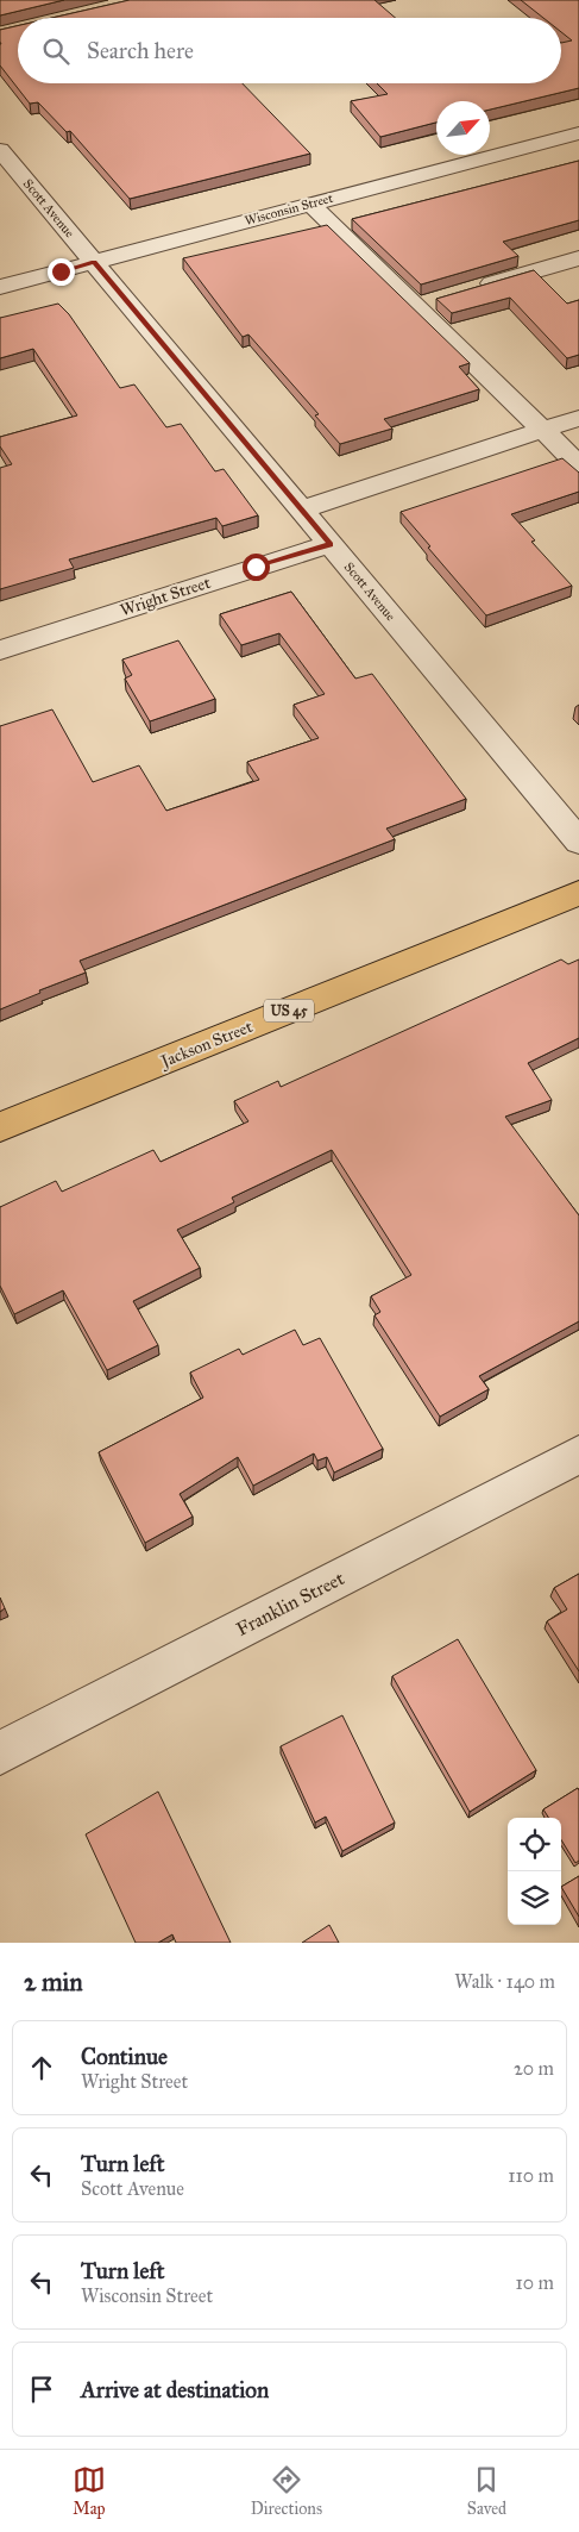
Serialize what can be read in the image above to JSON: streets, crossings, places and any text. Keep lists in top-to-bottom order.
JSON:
{
  "streets": {
    "main road": ["US 45", "Jackson Street"],
    "street": [
      "Scott Avenue",
      "Wisconsin Street",
      "Wright Street",
      "Franklin Street"
    ]
  },
  "crossings": [
    ["Scott Avenue", "Wisconsin Street"],
    ["Scott Avenue", "Wright Street"]
  ],
  "north": "top right",
  "page": {
    "search": "Search here",
    "heading": ["2 min", "Walk · 140 m"],
    "list": [
      ["Continue", "Wright Street", "20 m"],
      ["Turn left", "Scott Avenue", "110 m"],
      ["Turn left", "Wisconsin Street", "10 m"],
      "Arrive at destination"
    ],
    "nav": ["Map", "Directions", "Saved"]
  }
}
